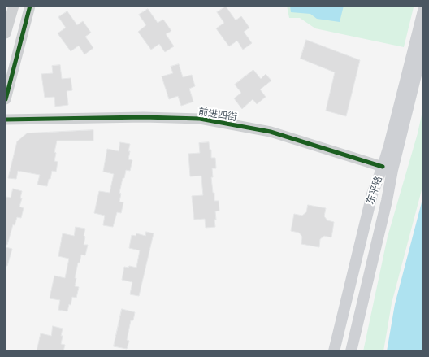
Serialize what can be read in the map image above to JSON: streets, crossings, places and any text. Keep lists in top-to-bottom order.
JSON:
{
  "streets": {
    "main road": ["东平路"],
    "street": ["前进四街"]
  },
  "crossings": [
    ["前进四街", "东平路"]
  ]
}
